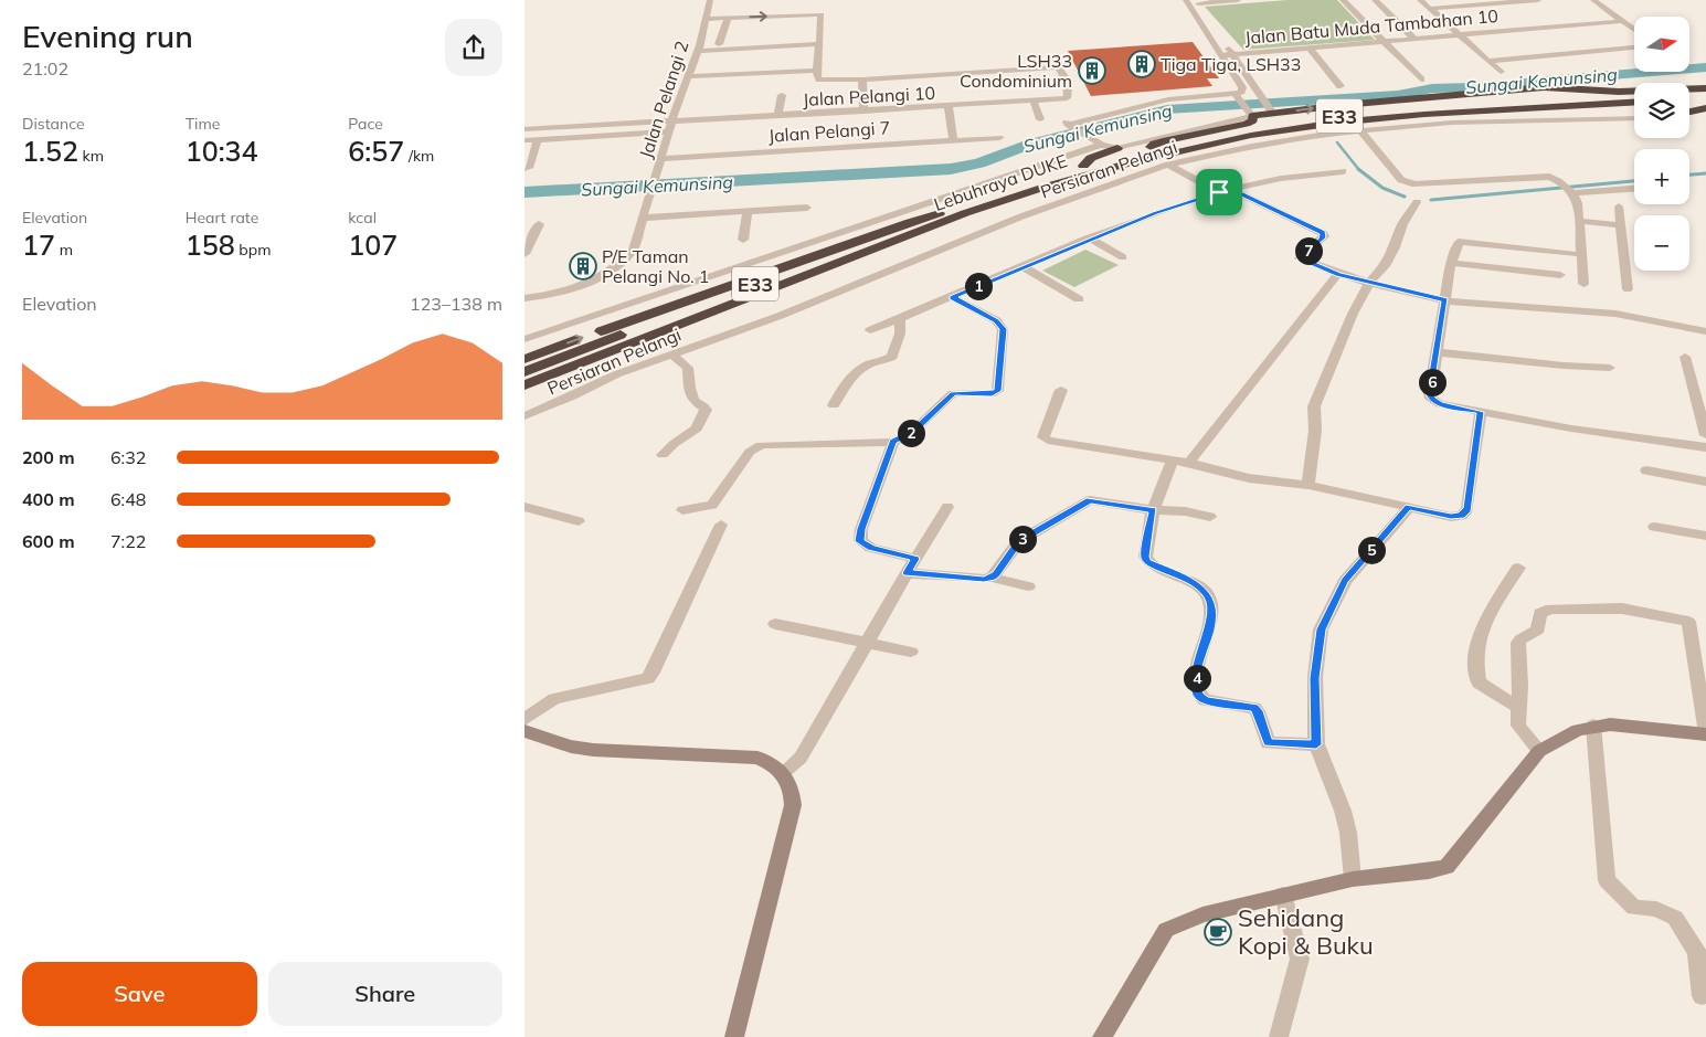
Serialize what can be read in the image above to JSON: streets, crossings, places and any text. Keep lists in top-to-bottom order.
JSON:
{
  "streets": {
    "highway": ["E33", "Lebuhraya DUKE"],
    "street": [
      "Jalan Batu Muda Tambahan 10",
      "Jalan Pelangi 10",
      "Jalan Pelangi 2",
      "Jalan Pelangi 7",
      "Persiaran Pelangi"
    ]
  },
  "crossings": [
    ["Jalan Pelangi 10", "Jalan Pelangi 2"],
    ["Jalan Pelangi 2", "Jalan Pelangi 7"]
  ],
  "water": ["Sungai Kemunsing"],
  "places": {
    "building": ["Tiga Tiga, LSH33", "LSH33 Condominium", "P/E Taman Pelangi No. 1"],
    "cafe": ["Sehidang Kopi & Buku"]
  },
  "north": "right",
  "page": {
    "heading": ["Evening run", "21:02"],
    "map_buttons": ["+", "−"],
    "stats": [
      ["Distance", "1.52 km"],
      ["Time", "10:34"],
      ["Pace", "6:57 /km"],
      ["Elevation", "17 m"],
      ["Heart rate", "158 bpm"],
      ["kcal", "107"]
    ],
    "pins": [
      "7",
      "1",
      "6",
      "2",
      "3",
      "5",
      "4"
    ],
    "chart": ["Elevation", "123–138 m"],
    "list": [
      {
        "name": "200 m",
        "note": "6:32"
      },
      {
        "name": "400 m",
        "note": "6:48"
      },
      {
        "name": "600 m",
        "note": "7:22"
      }
    ],
    "buttons": ["Save", "Share"]
  }
}
